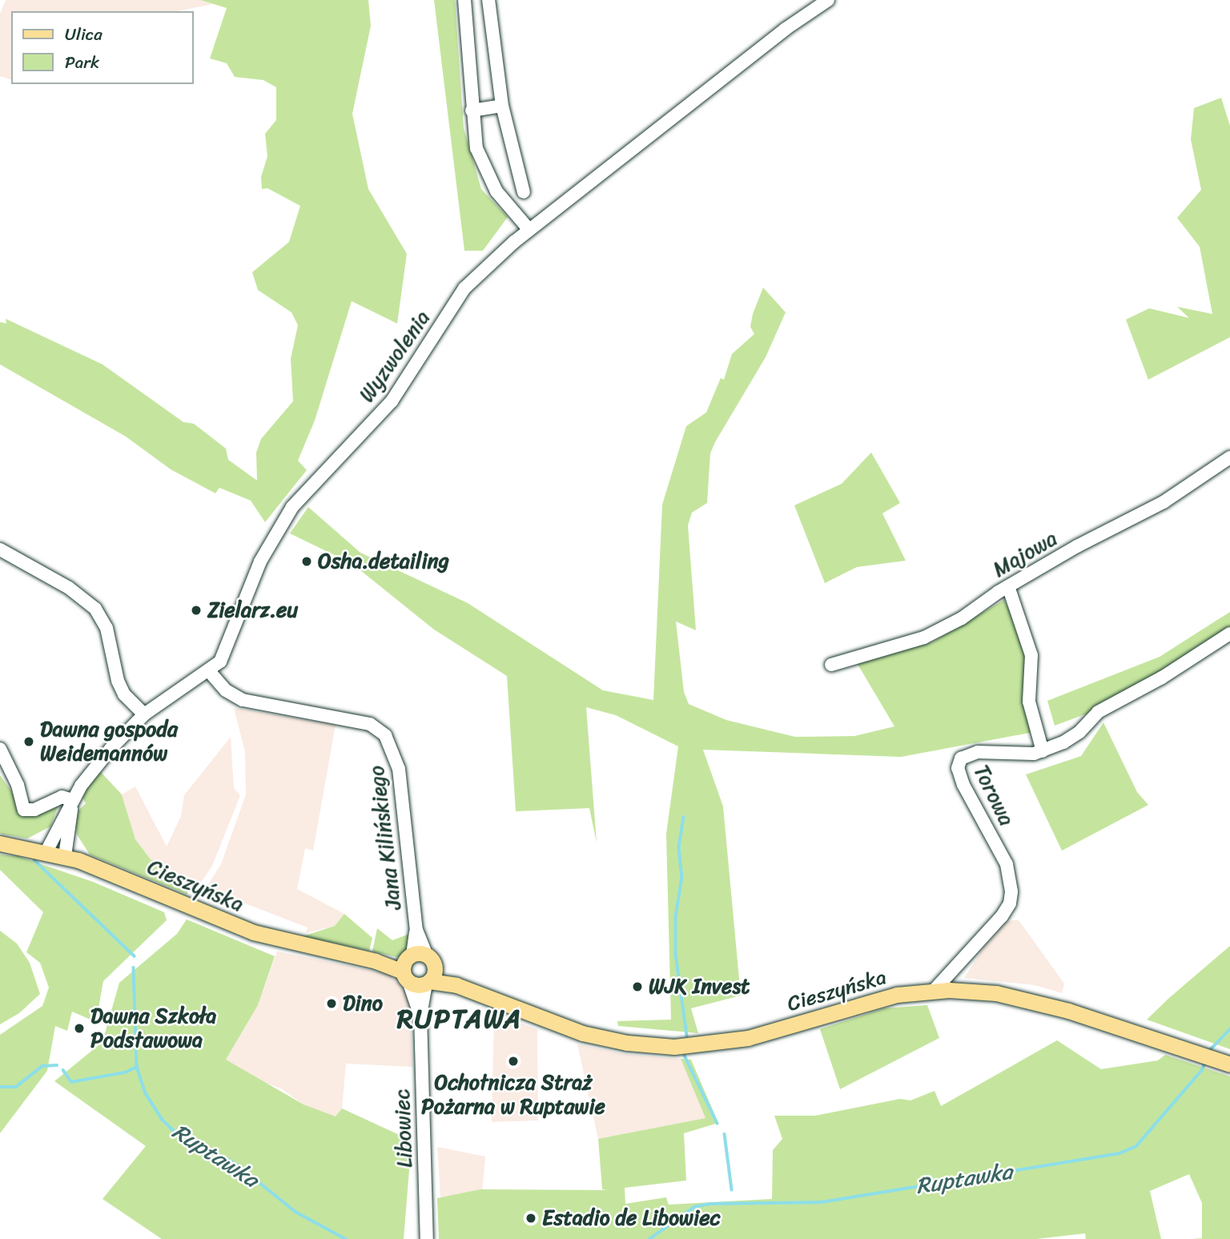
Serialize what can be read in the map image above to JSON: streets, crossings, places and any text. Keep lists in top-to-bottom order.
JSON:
{
  "streets": {
    "main road": ["Cieszyńska"],
    "street": [
      "Wyzwolenia",
      "Majowa",
      "Torowa",
      "Jana Kilińskiego",
      "Libowiec"
    ]
  },
  "crossings": [
    ["Wyzwolenia", "Jana Kilińskiego"],
    ["Wyzwolenia", "Cieszyńska"],
    ["Torowa", "Cieszyńska"],
    ["Jana Kilińskiego", "Cieszyńska"],
    ["Jana Kilińskiego", "Libowiec"],
    ["Cieszyńska", "Libowiec"]
  ],
  "districts": ["RUPTAWA"],
  "water": ["Ruptawka"],
  "places": [
    "Osha.detailing",
    "Zielarz.eu",
    "Dawna gospoda Weidemannów",
    "WJK Invest",
    "Dino",
    "Dawna Szkoła Podstawowa",
    "Ochotnicza Straż Pożarna w Ruptawie",
    "Estadio de Libowiec"
  ],
  "legend": ["Ulica", "Park"]
}
